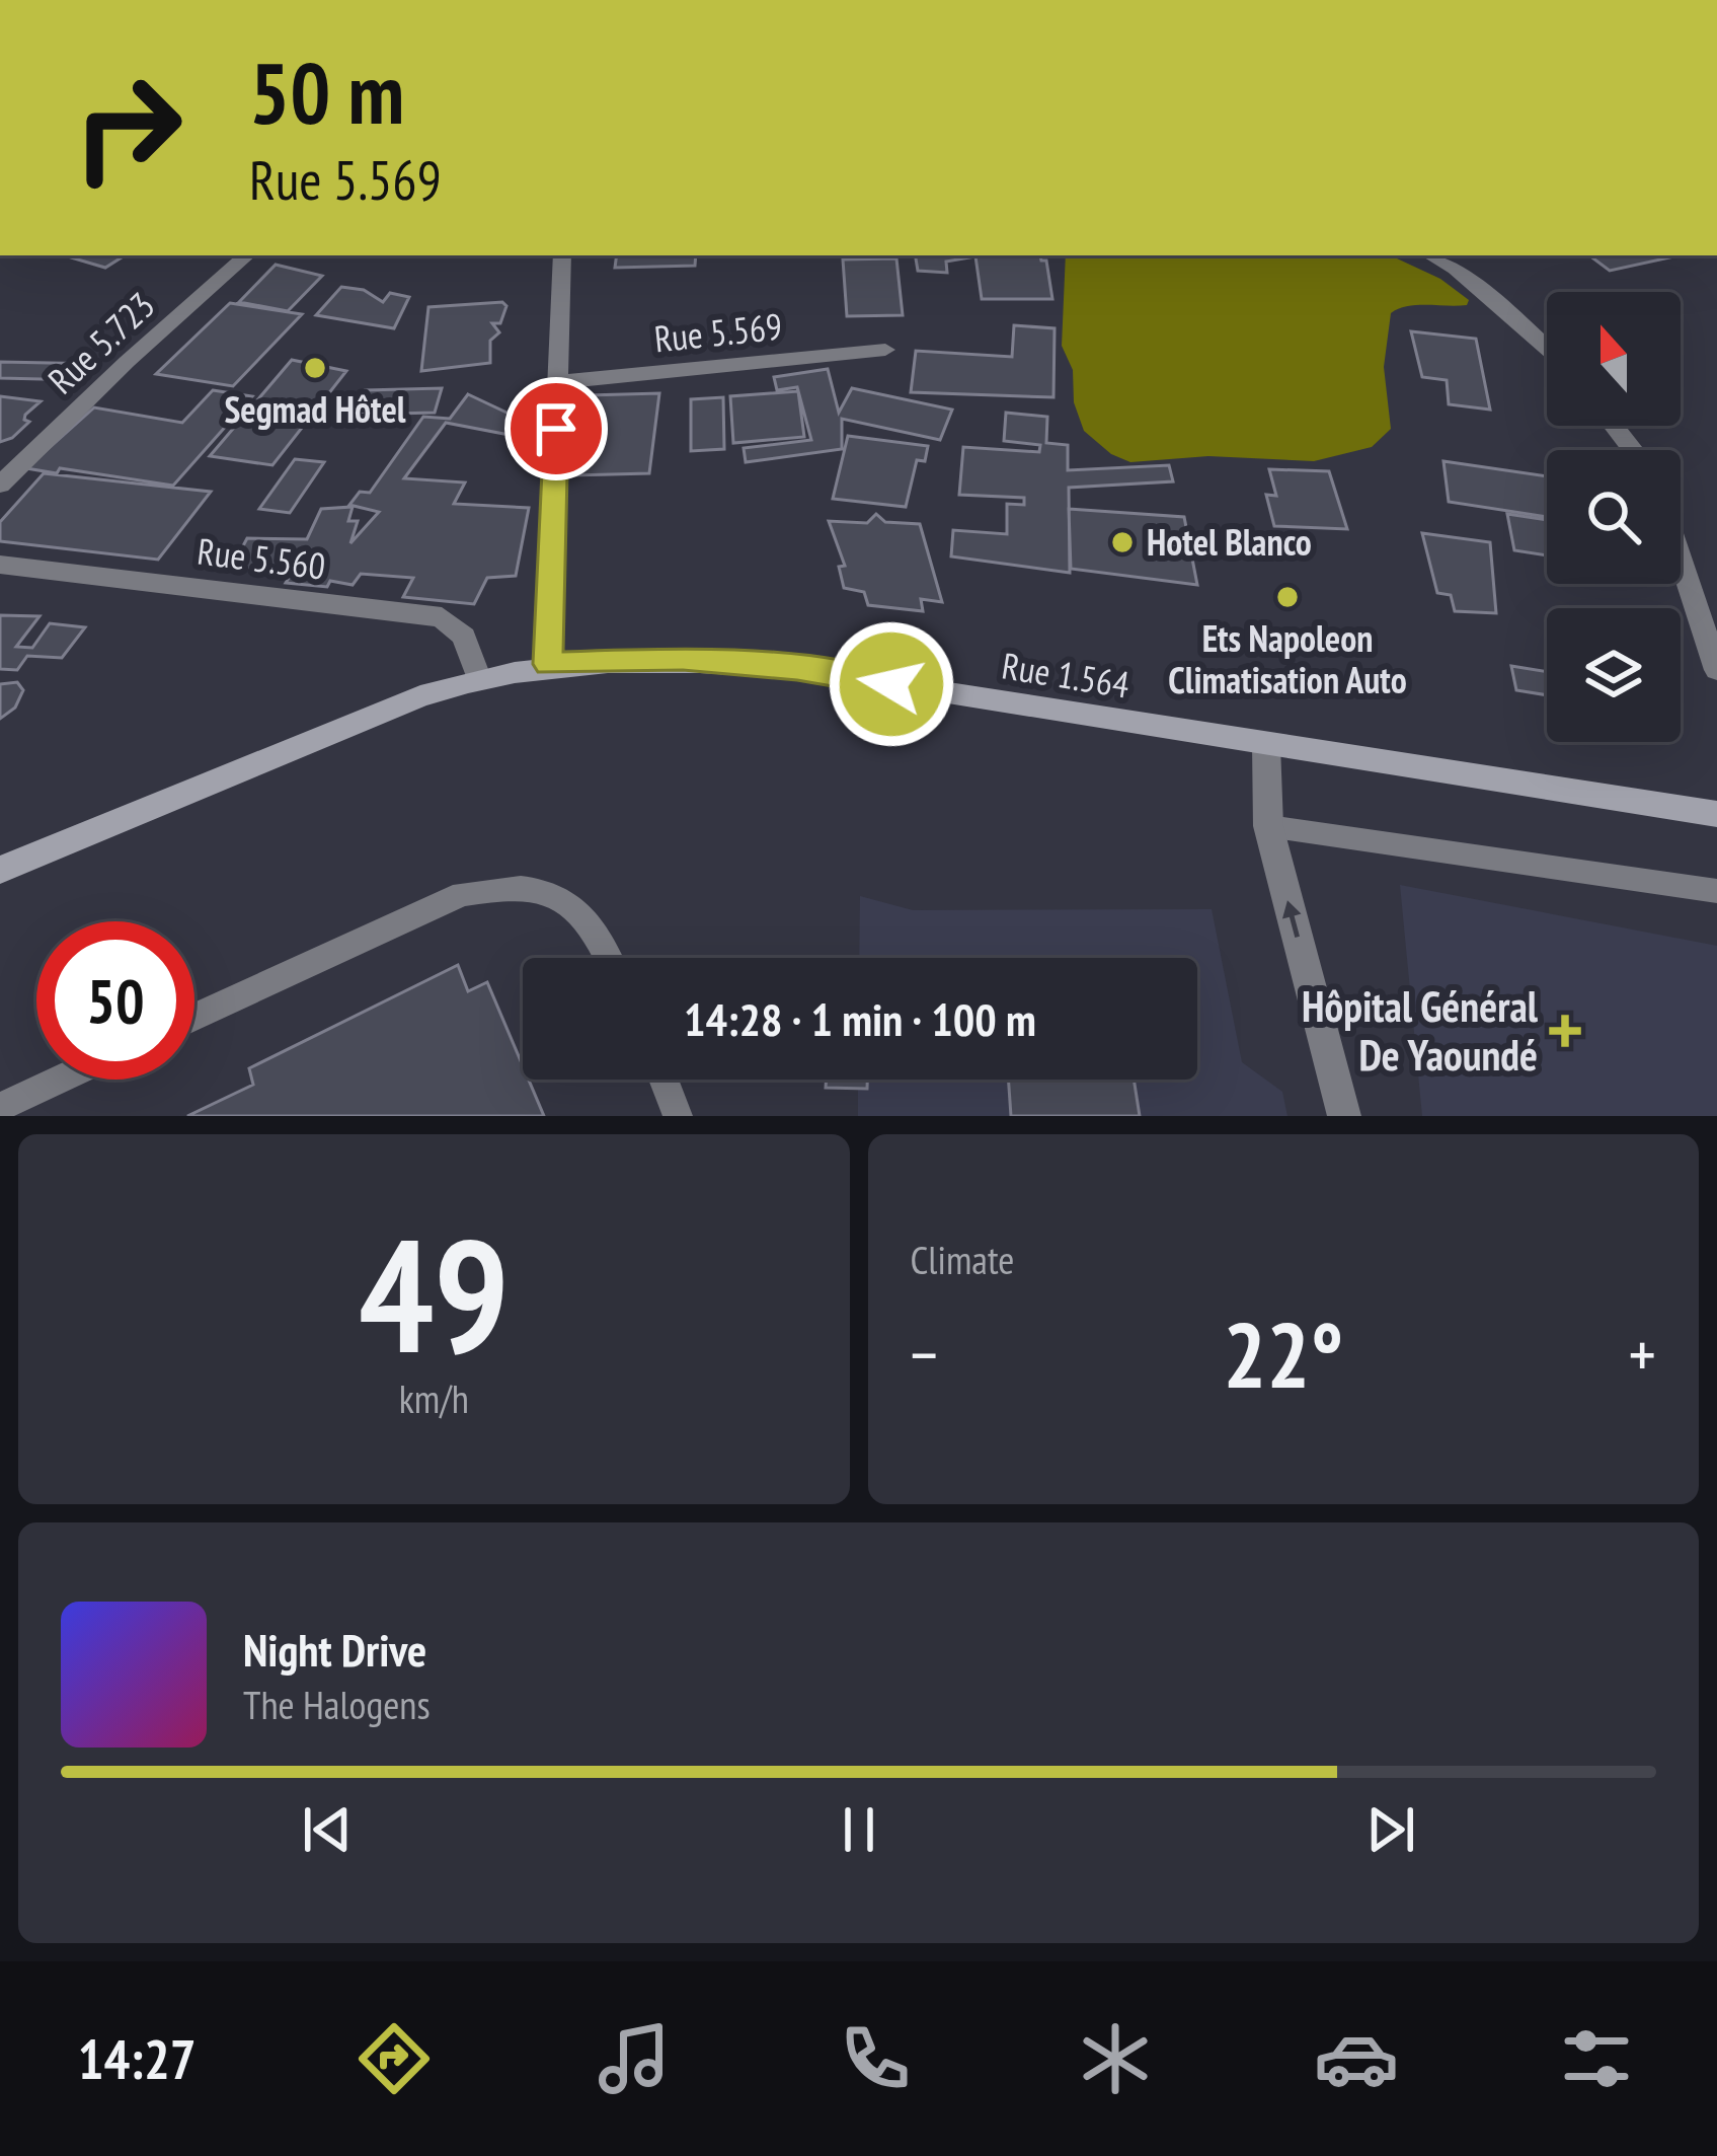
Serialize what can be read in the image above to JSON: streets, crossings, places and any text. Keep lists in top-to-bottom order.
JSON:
{
  "streets": {
    "main road": ["Rue 1.564"],
    "street": ["Rue 5.569", "Rue 5.723", "Rue 5.560"]
  },
  "crossings": [
    ["Rue 5.560", "Rue 1.564"]
  ],
  "places": {
    "other": ["Segmad Hôtel", "Hotel Blanco", "Ets Napoleon Climatisation Auto"],
    "health": ["Hôpital Général De Yaoundé"]
  },
  "north": "top",
  "page": {
    "turn": ["50 m", "Rue 5.569"],
    "limit": "50",
    "trip": "14:28 · 1 min · 100 m",
    "tile": [
      ["49", "km/h"],
      "Climate"
    ],
    "heat": ["−", "22°", "+"],
    "song": ["Night Drive", "The Halogens"],
    "tabs": "14:27"
  }
}
